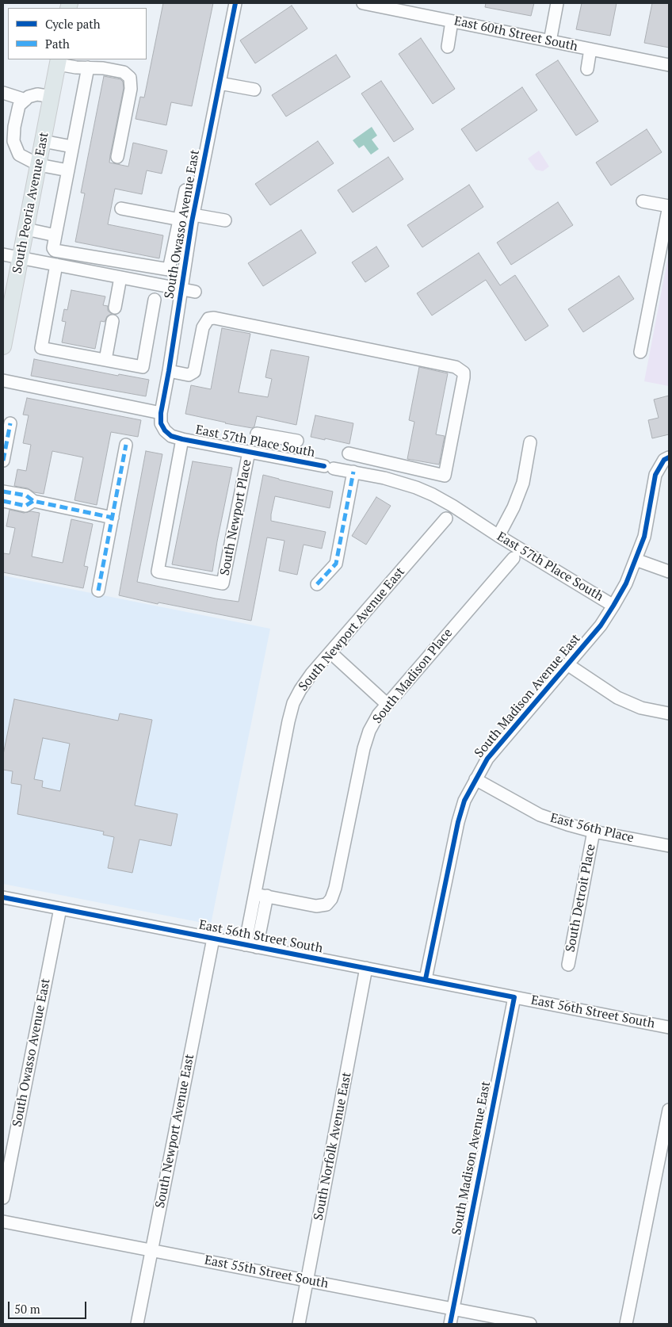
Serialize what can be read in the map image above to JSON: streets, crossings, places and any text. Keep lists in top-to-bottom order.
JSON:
{
  "streets": {
    "main road": ["South Peoria Avenue East"],
    "street": [
      "East 60th Street South",
      "South Owasso Avenue East",
      "East 57th Place South",
      "South Newport Place",
      "South Newport Avenue East",
      "South Madison Place",
      "South Madison Avenue East",
      "East 56th Place",
      "South Detroit Place",
      "East 56th Street South",
      "South Norfolk Avenue East",
      "East 55th Street South"
    ]
  },
  "crossings": [
    ["South Owasso Avenue East", "East 57th Place South"],
    ["South Owasso Avenue East", "South Newport Place"],
    ["South Owasso Avenue East", "East 56th Street South"],
    ["East 57th Place South", "South Newport Place"],
    ["East 57th Place South", "South Madison Avenue East"],
    ["South Newport Avenue East", "South Madison Place"],
    ["South Newport Avenue East", "East 56th Street South"],
    ["South Newport Avenue East", "East 55th Street South"],
    ["South Madison Avenue East", "East 56th Place"],
    ["South Madison Avenue East", "East 56th Street South"],
    ["South Madison Avenue East", "East 55th Street South"],
    ["East 56th Place", "South Detroit Place"],
    ["East 56th Street South", "South Norfolk Avenue East"],
    ["South Norfolk Avenue East", "East 55th Street South"]
  ],
  "legend": ["Cycle path", "Path"],
  "scale_bar": "50 m"
}
